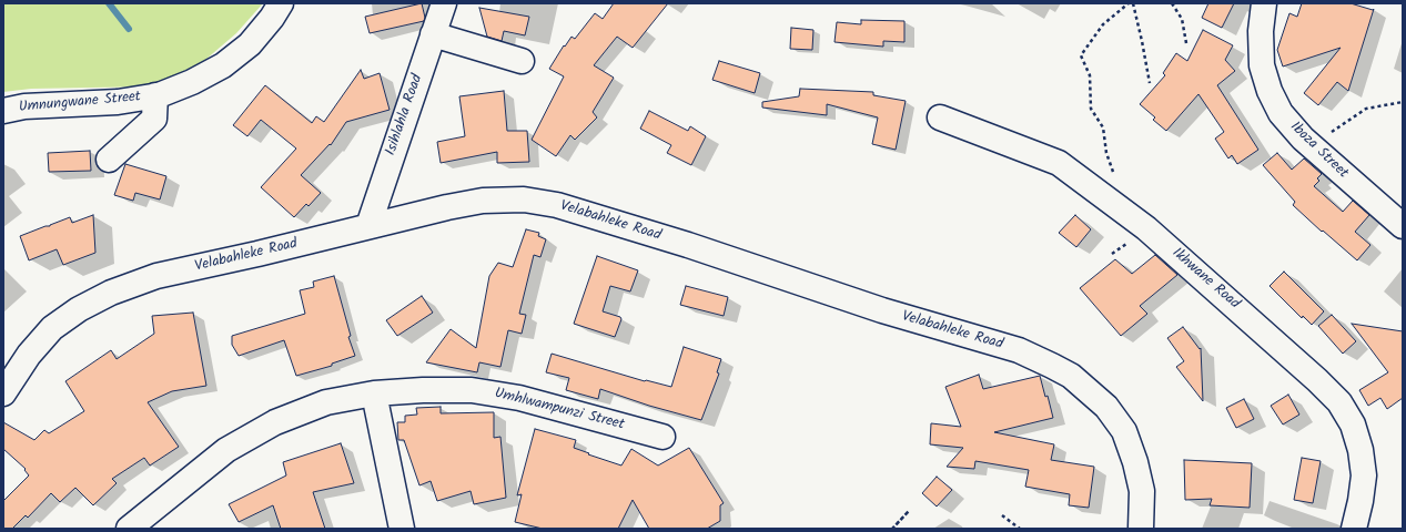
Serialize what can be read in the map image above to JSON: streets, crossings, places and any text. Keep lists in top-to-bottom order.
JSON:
{
  "streets": {
    "street": [
      "Umnungwane Street",
      "Isihlahla Road",
      "Iboza Street",
      "Velabahleke Road",
      "Ikhwane Road",
      "Umhlwampunzi Street"
    ]
  },
  "crossings": [
    ["Isihlahla Road", "Velabahleke Road"]
  ]
}
